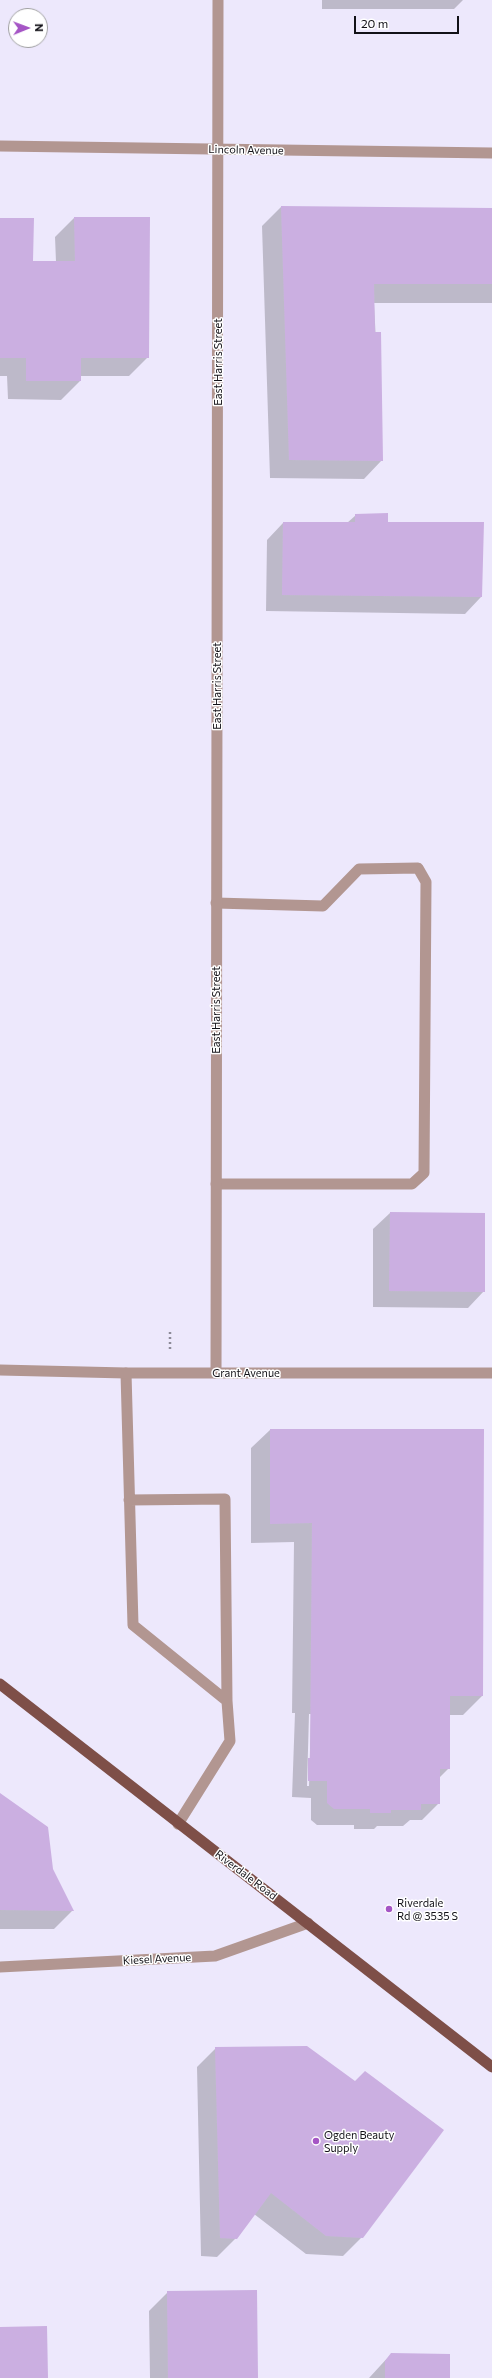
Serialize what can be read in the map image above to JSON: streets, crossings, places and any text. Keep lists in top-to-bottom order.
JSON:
{
  "streets": {
    "main road": ["Riverdale Road"],
    "street": [
      "Lincoln Avenue",
      "East Harris Street",
      "Grant Avenue",
      "Kiesel Avenue"
    ]
  },
  "crossings": [
    ["Lincoln Avenue", "East Harris Street"],
    ["East Harris Street", "Grant Avenue"],
    ["Riverdale Road", "Kiesel Avenue"]
  ],
  "places": ["Riverdale Rd @ 3535 S", "Ogden Beauty Supply"],
  "scale_bar": "20 m",
  "north": "right"
}
